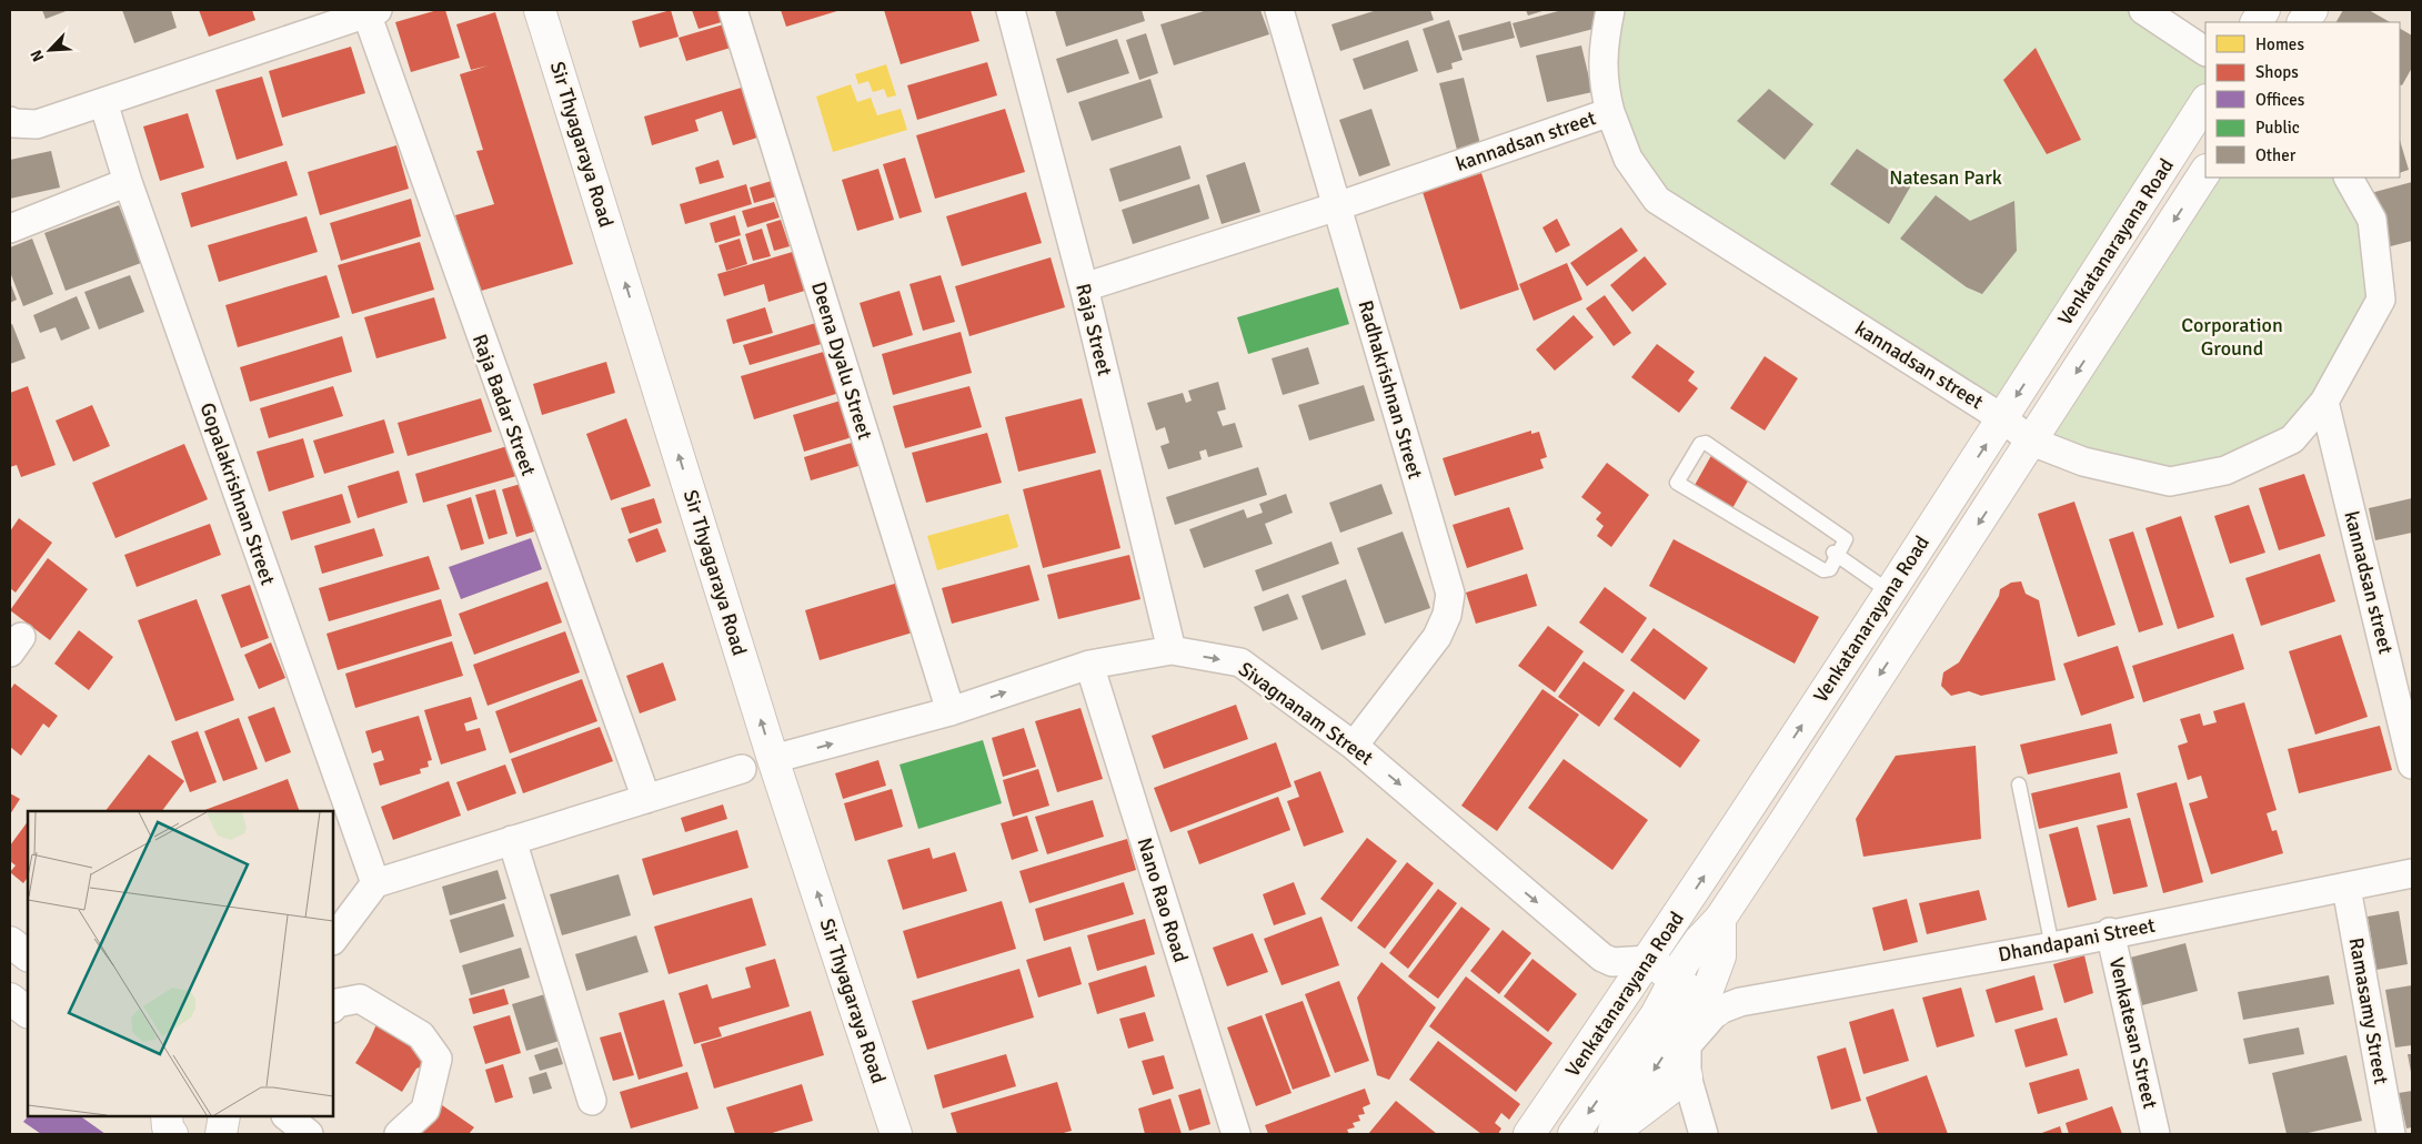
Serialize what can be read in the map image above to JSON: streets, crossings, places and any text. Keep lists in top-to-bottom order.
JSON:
{
  "streets": {
    "main road": ["Sir Thyagaraya Road", "Venkatanarayana Road"],
    "street": [
      "kannadsan street",
      "Raja Street",
      "Deena Dyalu Street",
      "Radhakrishnan Street",
      "Raja Badar Street",
      "Gopalakrishnan Street",
      "Sivagnanam Street",
      "Nano Rao Road",
      "Dhandapani Street",
      "Ramasamy Street",
      "Venkatesan Street"
    ]
  },
  "crossings": [
    ["kannadsan street", "Venkatanarayana Road"],
    ["kannadsan street", "Raja Street"],
    ["kannadsan street", "Radhakrishnan Street"],
    ["Sir Thyagaraya Road", "Sivagnanam Street"],
    ["Venkatanarayana Road", "Sivagnanam Street"],
    ["Raja Street", "Sivagnanam Street"],
    ["Deena Dyalu Street", "Sivagnanam Street"],
    ["Radhakrishnan Street", "Sivagnanam Street"],
    ["Sivagnanam Street", "Nano Rao Road"],
    ["Dhandapani Street", "Ramasamy Street"],
    ["Dhandapani Street", "Venkatesan Street"]
  ],
  "one_way": ["Sir Thyagaraya Road", "Sivagnanam Street"],
  "parks": ["Natesan Park", "Corporation Ground"],
  "legend": [
    "Homes",
    "Shops",
    "Offices",
    "Public",
    "Other"
  ],
  "north": "bottom left"
}
